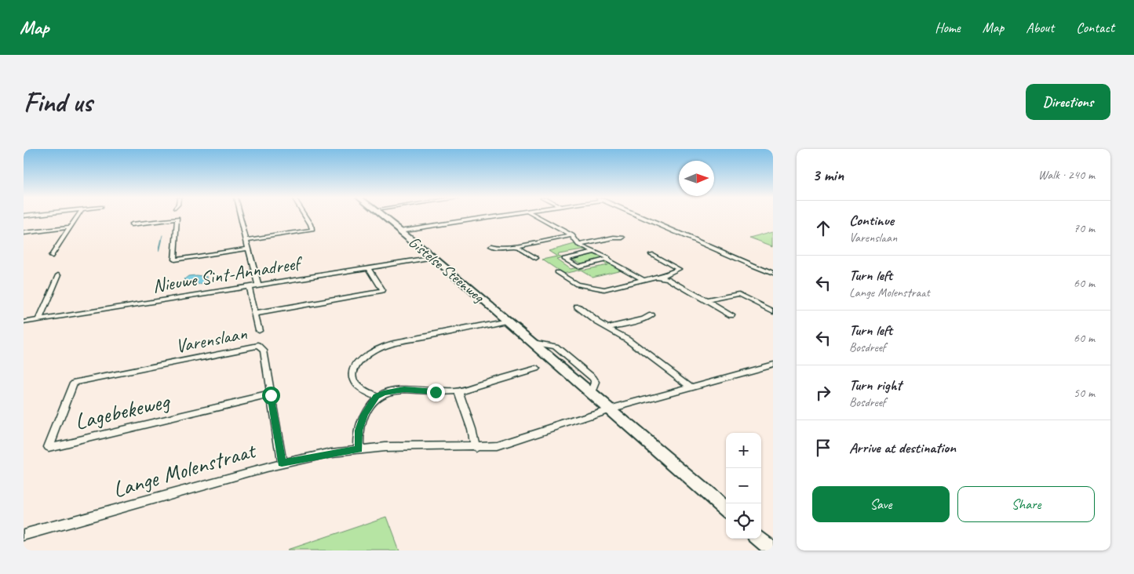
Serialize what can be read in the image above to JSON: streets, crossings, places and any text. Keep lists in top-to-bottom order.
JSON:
{
  "streets": {
    "main road": ["Gistelse Steenweg"],
    "street": [
      "Nieuwe Sint-Annadreef",
      "Varenslaan",
      "Lagebekeweg",
      "Lange Molenstraat"
    ]
  },
  "crossings": [
    ["Gistelse Steenweg", "Nieuwe Sint-Annadreef"],
    ["Gistelse Steenweg", "Lange Molenstraat"],
    ["Varenslaan", "Lagebekeweg"],
    ["Varenslaan", "Lange Molenstraat"]
  ],
  "north": "right",
  "page": {
    "header": "Map",
    "nav": [
      "Home",
      "Map",
      "About",
      "Contact"
    ],
    "buttons": [
      "Directions",
      ["Save", "Share"]
    ],
    "title": "Find us",
    "heading": ["3 min", "Walk · 240 m"],
    "list": [
      ["Continue", "Varenslaan", "70 m"],
      ["Turn left", "Lange Molenstraat", "60 m"],
      ["Turn left", "Bosdreef", "60 m"],
      ["Turn right", "Bosdreef", "50 m"],
      "Arrive at destination"
    ],
    "map_buttons": ["+", "−"]
  }
}
